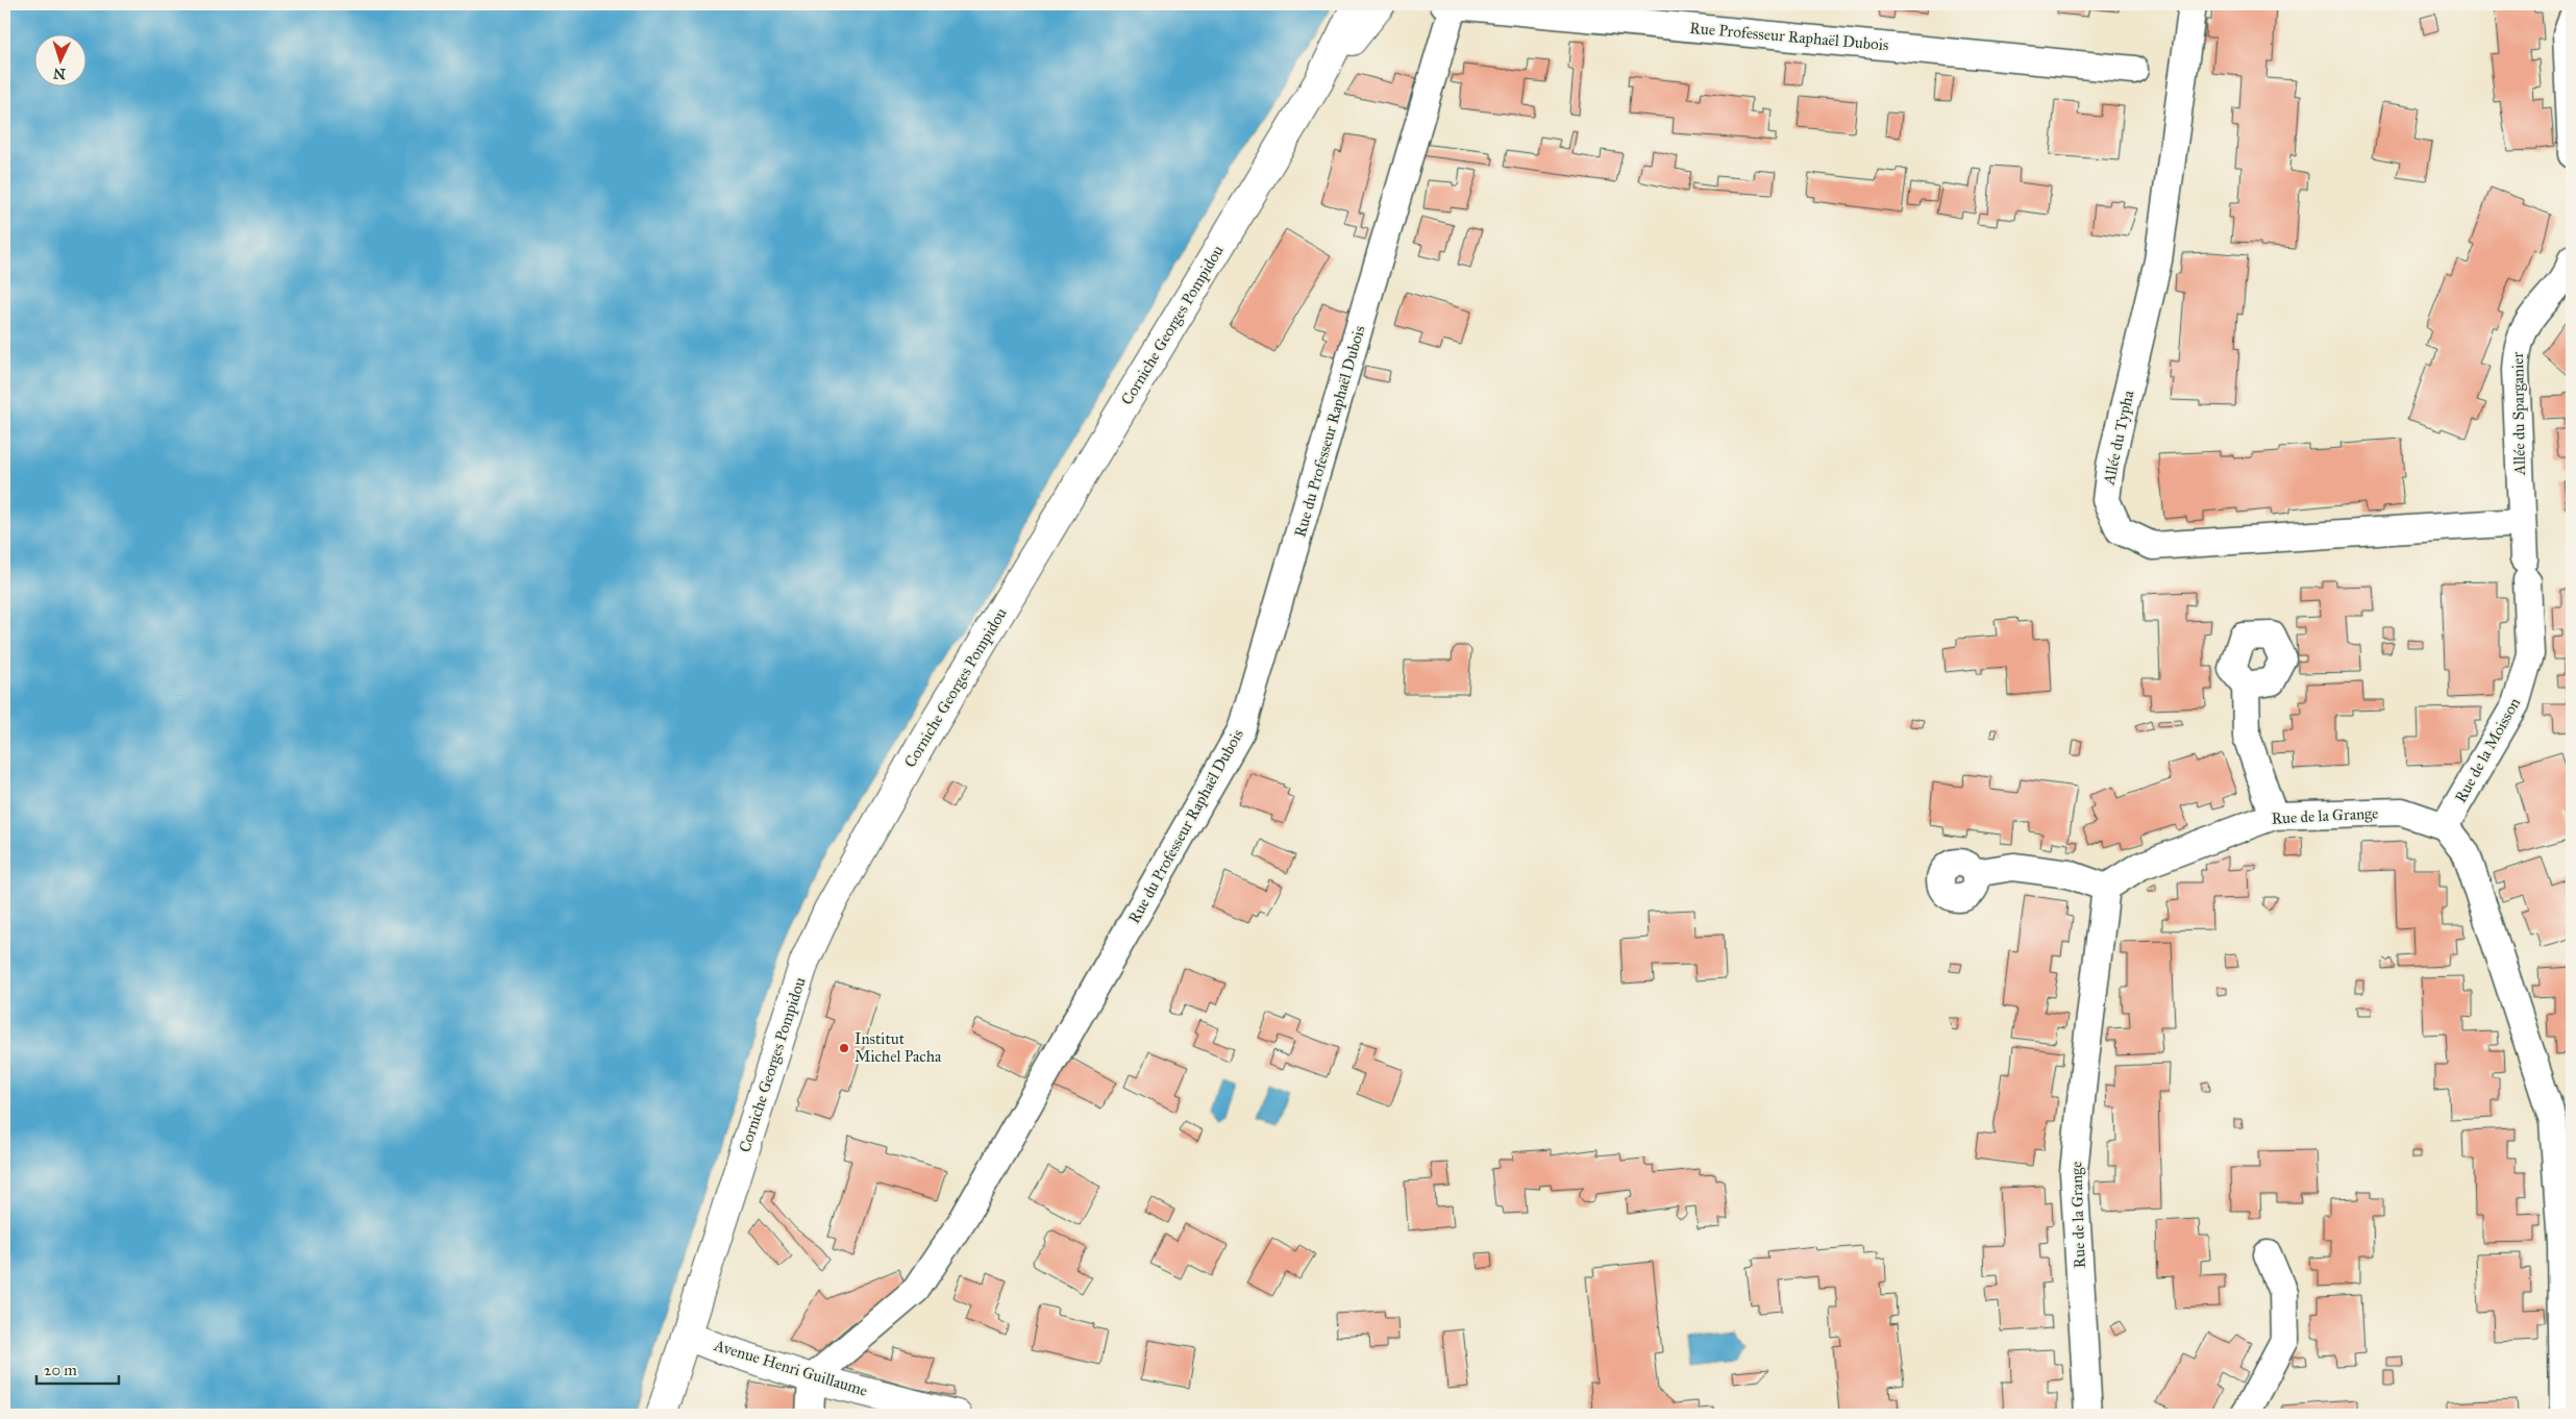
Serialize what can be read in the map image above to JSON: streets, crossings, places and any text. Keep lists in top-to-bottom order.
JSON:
{
  "streets": {
    "main road": ["Corniche Georges Pompidou", "Avenue Henri Guillaume"],
    "street": [
      "Rue Professeur Raphaël Dubois",
      "Allée du Sparganier",
      "Rue du Professeur Raphaël Dubois",
      "Allée du Typha",
      "Rue de la Moisson",
      "Rue de la Grange"
    ]
  },
  "crossings": [
    ["Rue Professeur Raphaël Dubois", "Rue du Professeur Raphaël Dubois"],
    ["Corniche Georges Pompidou", "Avenue Henri Guillaume"],
    ["Allée du Sparganier", "Allée du Typha"],
    ["Allée du Sparganier", "Rue de la Moisson"],
    ["Rue du Professeur Raphaël Dubois", "Avenue Henri Guillaume"],
    ["Rue de la Moisson", "Rue de la Grange"]
  ],
  "places": ["Institut Michel Pacha"],
  "scale_bar": "20 m",
  "north": "bottom"
}
